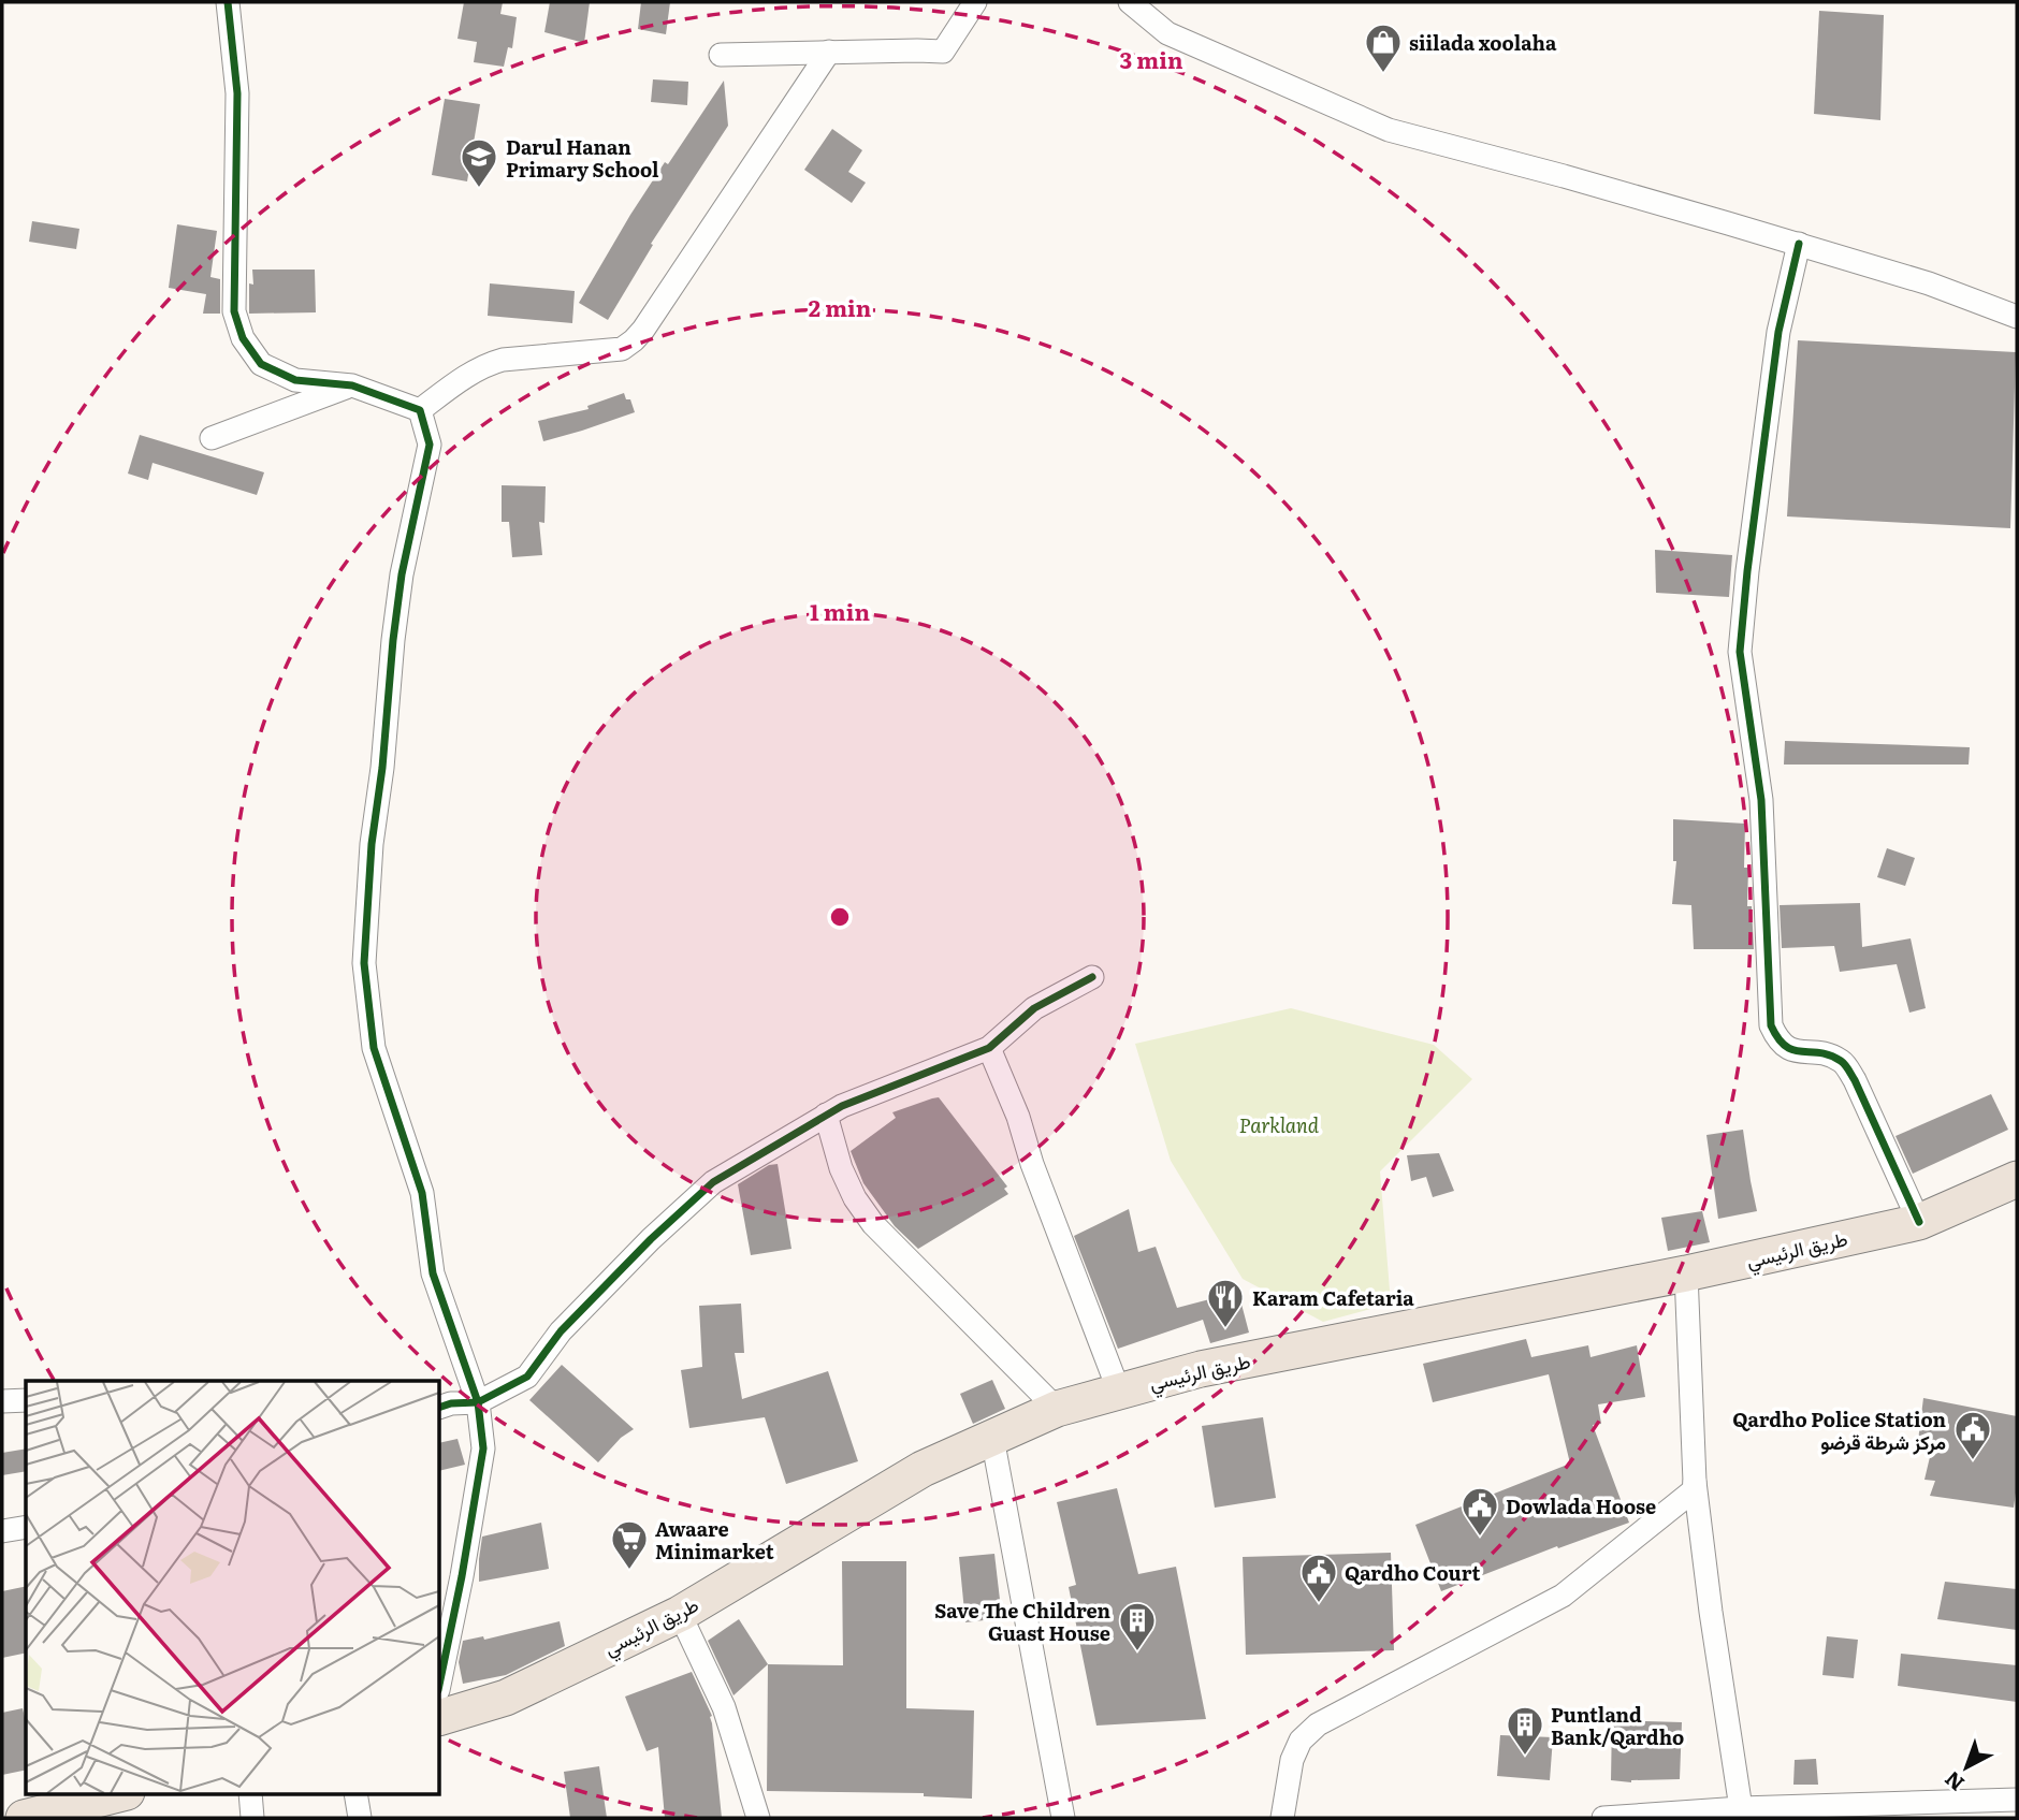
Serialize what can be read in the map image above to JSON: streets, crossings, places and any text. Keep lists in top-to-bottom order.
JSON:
{
  "streets": {
    "main road": ["طريق الرئيسي"]
  },
  "parks": ["Parkland"],
  "places": {
    "shop": ["siilada xoolaha"],
    "school or university": ["Darul Hanan Primary School"],
    "restaurant": ["Karam Cafetaria"],
    "public building": ["Qardho Police Station مركز شرطة قرضو", "Dowlada Hoose", "Qardho Court"],
    "supermarket": ["Awaare Minimarket"],
    "building": ["Save The Children Guast House", "Puntland Bank/Qardho"]
  },
  "north": "bottom left",
  "rings": ["3 min", "2 min", "1 min"]
}
